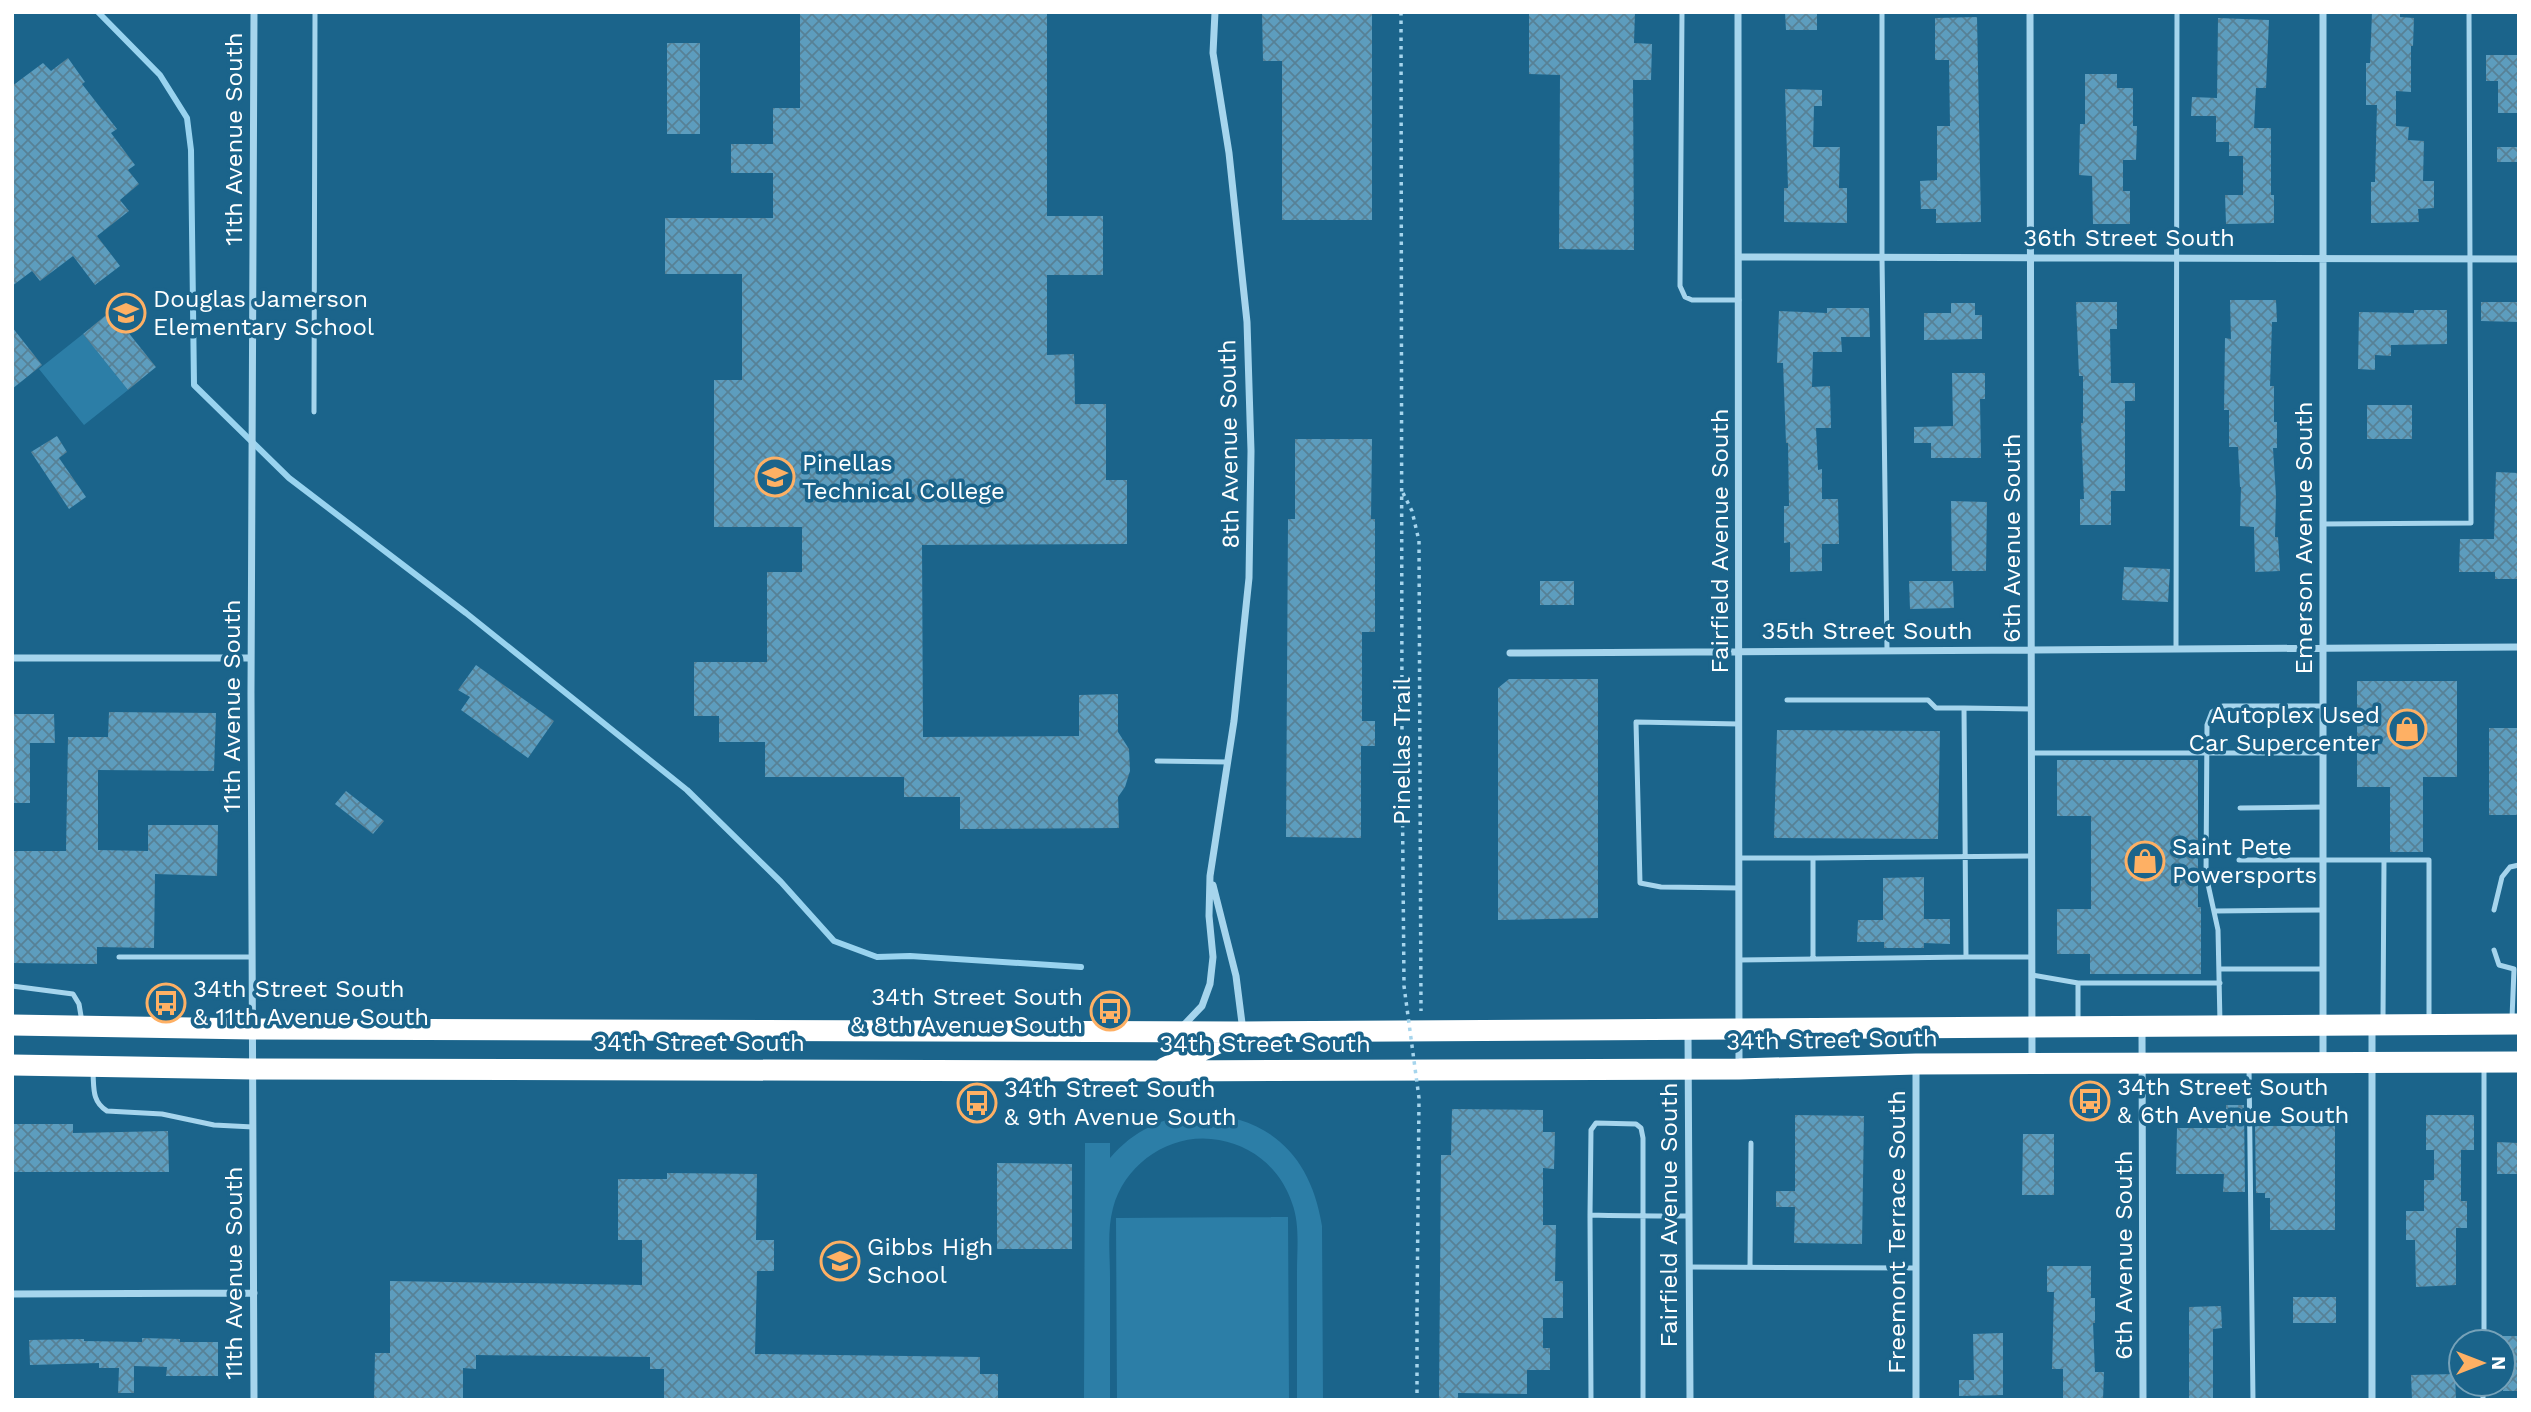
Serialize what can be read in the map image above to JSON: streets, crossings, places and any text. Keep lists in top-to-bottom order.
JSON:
{
  "streets": {
    "highway": ["34th Street South"],
    "street": [
      "11th Avenue South",
      "36th Street South",
      "8th Avenue South",
      "6th Avenue South",
      "Emerson Avenue South",
      "Fairfield Avenue South",
      "35th Street South",
      "Freemont Terrace South"
    ],
    "path": ["Pinellas Trail"]
  },
  "crossings": [
    ["11th Avenue South", "34th Street South"],
    ["36th Street South", "6th Avenue South"],
    ["36th Street South", "Emerson Avenue South"],
    ["36th Street South", "Fairfield Avenue South"],
    ["8th Avenue South", "34th Street South"],
    ["6th Avenue South", "35th Street South"],
    ["6th Avenue South", "34th Street South"],
    ["Emerson Avenue South", "35th Street South"],
    ["Emerson Avenue South", "34th Street South"],
    ["Fairfield Avenue South", "35th Street South"],
    ["Fairfield Avenue South", "34th Street South"],
    ["34th Street South", "Freemont Terrace South"]
  ],
  "places": {
    "school or university": ["Douglas Jamerson Elementary School", "Pinellas Technical College", "Gibbs High School"],
    "shop": ["Autoplex Used Car Supercenter", "Saint Pete Powersports"],
    "bus stop": [
      "34th Street South & 11th Avenue South",
      "34th Street South & 8th Avenue South",
      "34th Street South & 6th Avenue South",
      "34th Street South & 9th Avenue South"
    ]
  },
  "north": "right"
}
